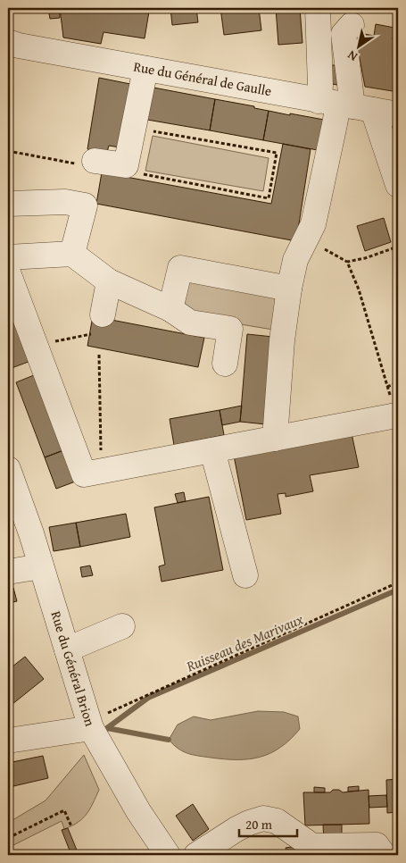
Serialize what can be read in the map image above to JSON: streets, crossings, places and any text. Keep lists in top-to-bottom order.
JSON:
{
  "streets": {
    "street": ["Rue du Général de Gaulle", "Rue du Général Brion"]
  },
  "water": ["Ruisseau des Marivaux"],
  "scale_bar": "20 m",
  "north": "bottom left"
}
